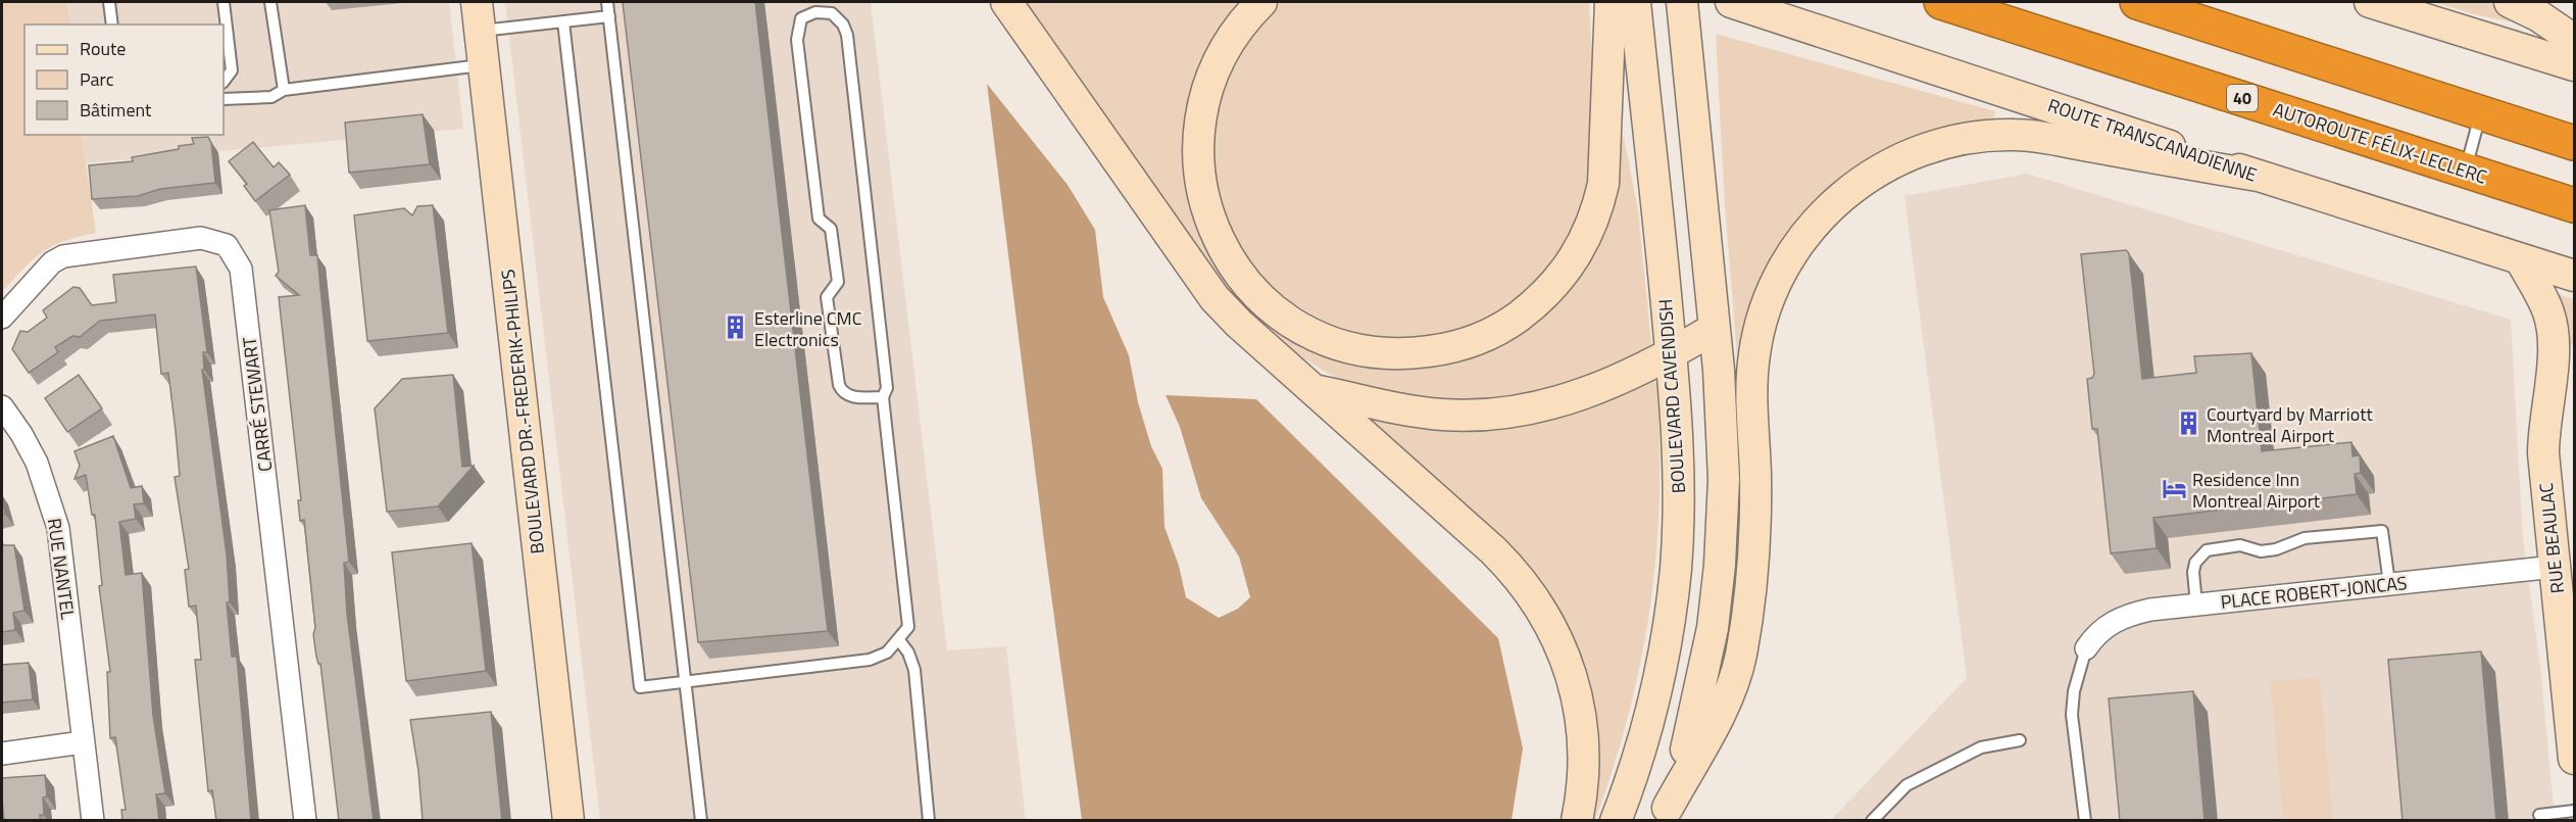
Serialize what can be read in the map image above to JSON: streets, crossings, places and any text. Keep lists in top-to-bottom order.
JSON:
{
  "streets": {
    "highway": ["40", "AUTOROUTE FÉLIX-LECLERC"],
    "main road": [
      "ROUTE TRANSCANADIENNE",
      "BOULEVARD CAVENDISH",
      "BOULEVARD DR.-FREDERIK-PHILIPS",
      "RUE BEAULAC"
    ],
    "street": ["CARRÉ STEWART", "RUE NANTEL", "PLACE ROBERT-JONCAS"]
  },
  "crossings": [
    ["ROUTE TRANSCANADIENNE", "RUE BEAULAC"],
    ["RUE BEAULAC", "PLACE ROBERT-JONCAS"]
  ],
  "places": {
    "building": ["Esterline CMC Electronics", "Courtyard by Marriott Montreal Airport"],
    "hotel": ["Residence Inn Montreal Airport"]
  },
  "legend": ["Route", "Parc", "Bâtiment"]
}
